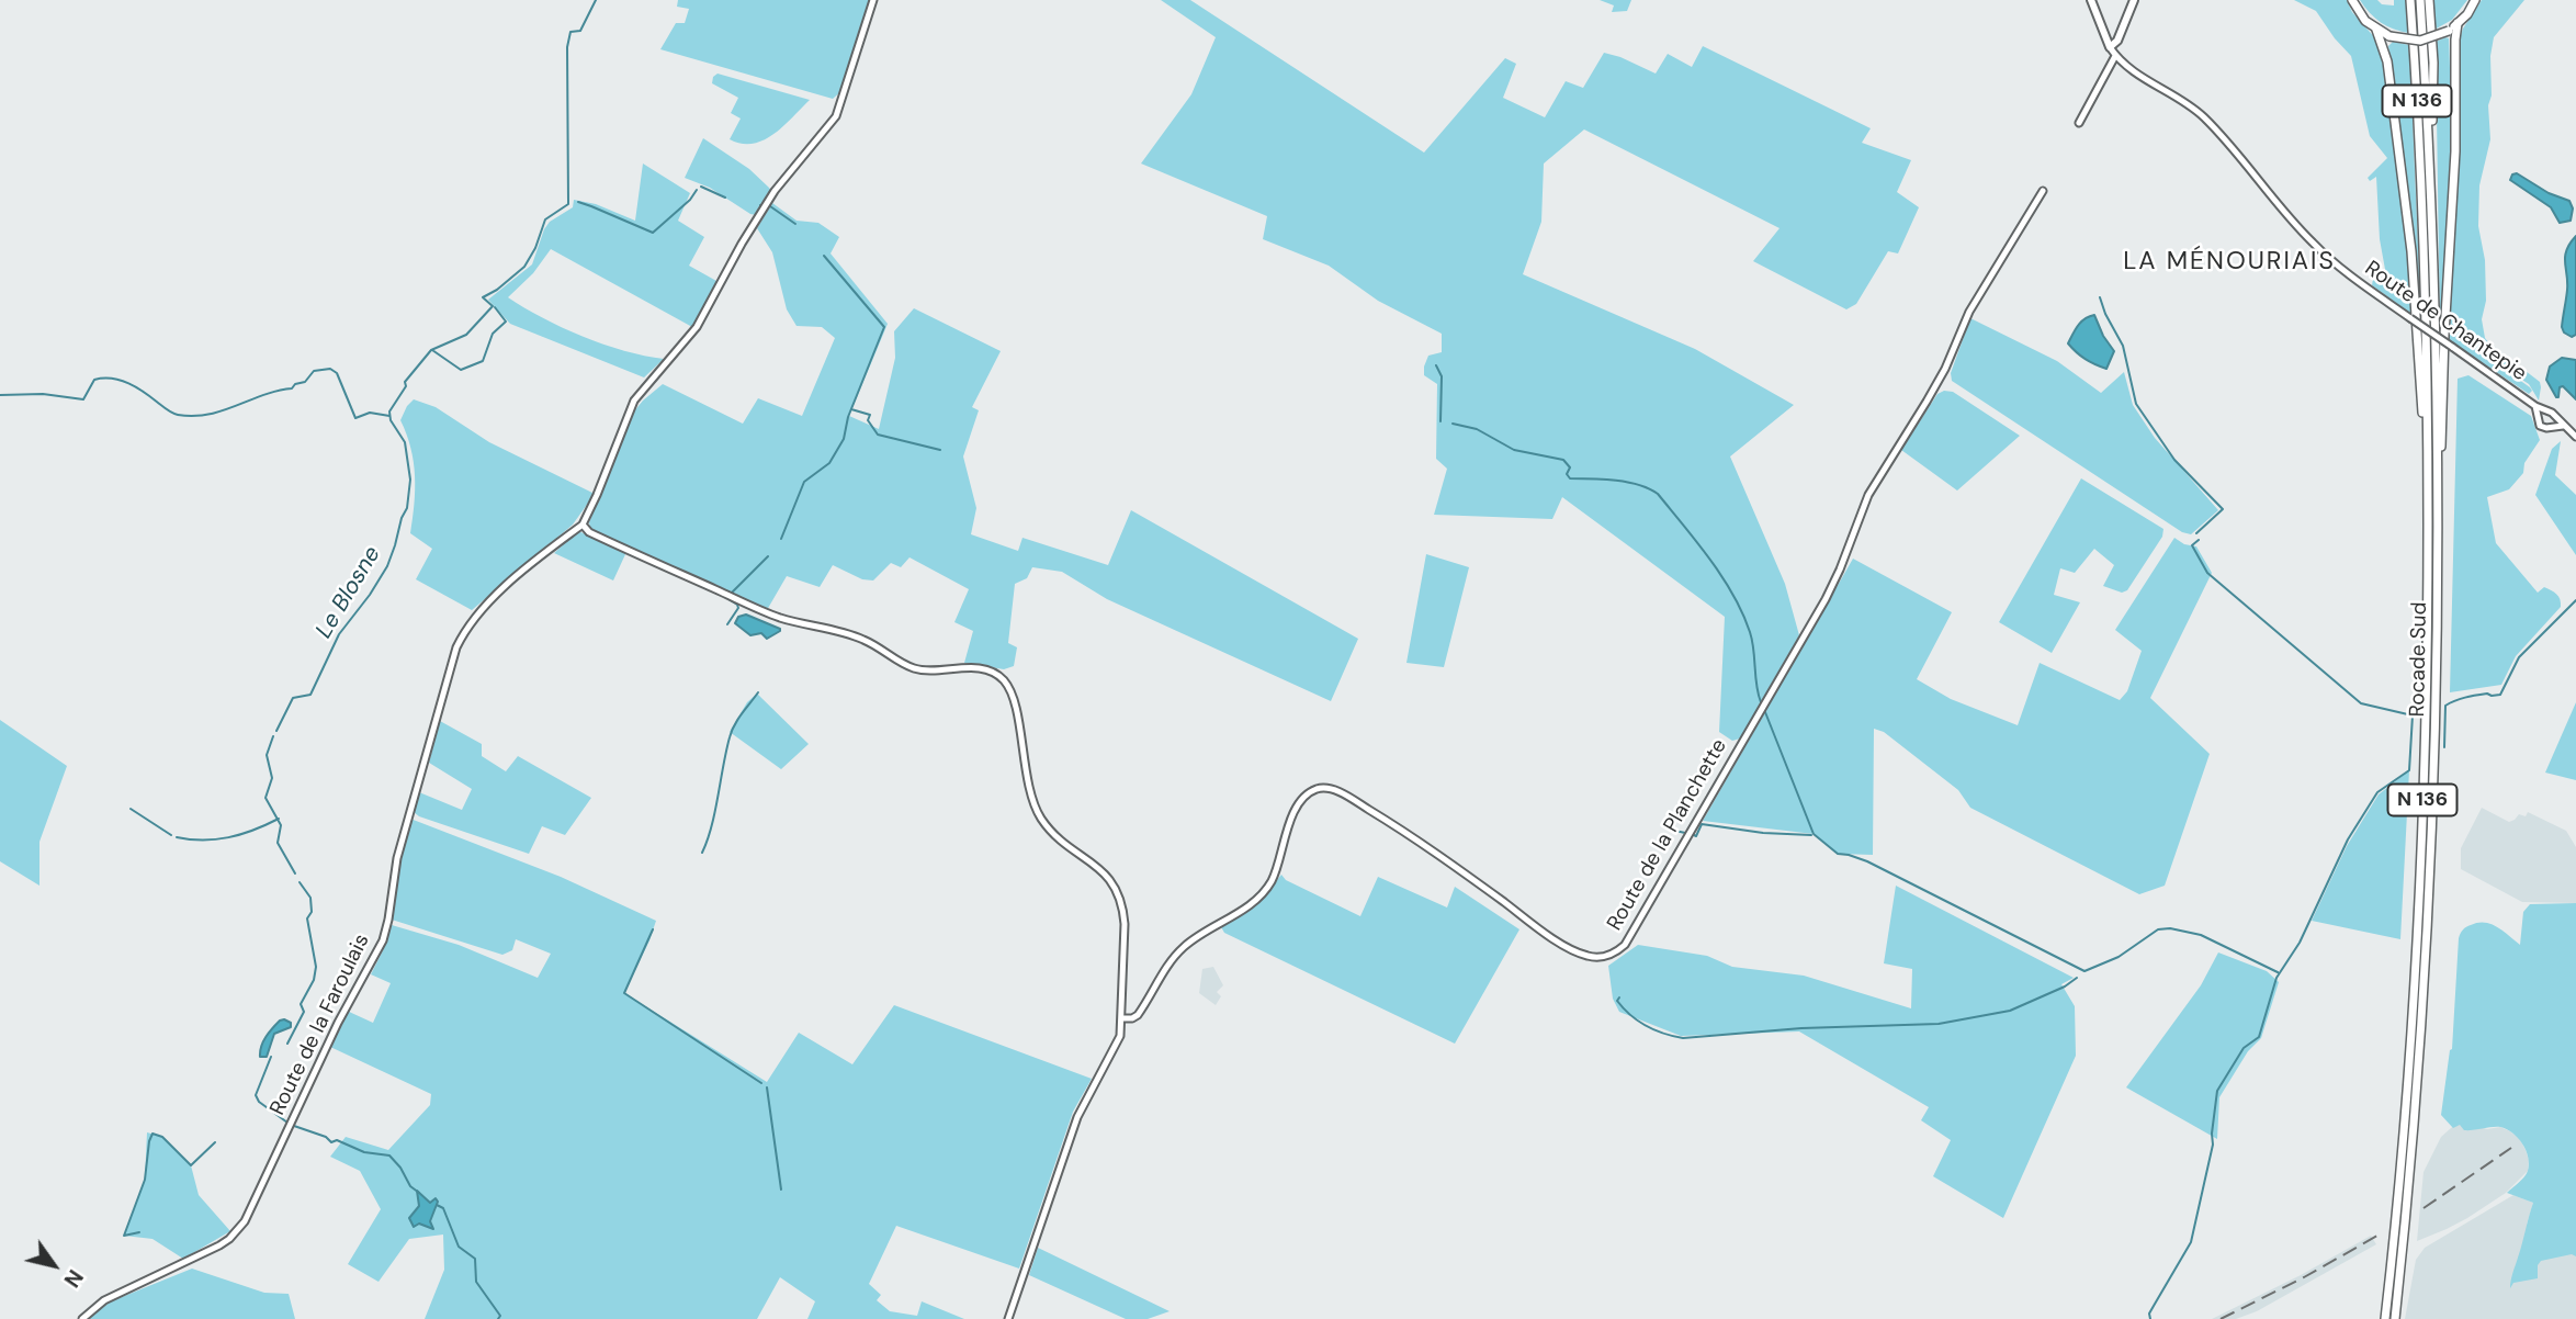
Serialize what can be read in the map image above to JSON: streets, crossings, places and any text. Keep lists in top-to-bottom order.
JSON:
{
  "streets": {
    "main road": ["N 136", "Route de Chantepie", "Rocade Sud"],
    "street": ["Route de la Planchette", "Route de la Faroulais"]
  },
  "districts": ["LA MÉNOURIAIS"],
  "water": ["Le Blosne"],
  "north": "bottom right"
}
